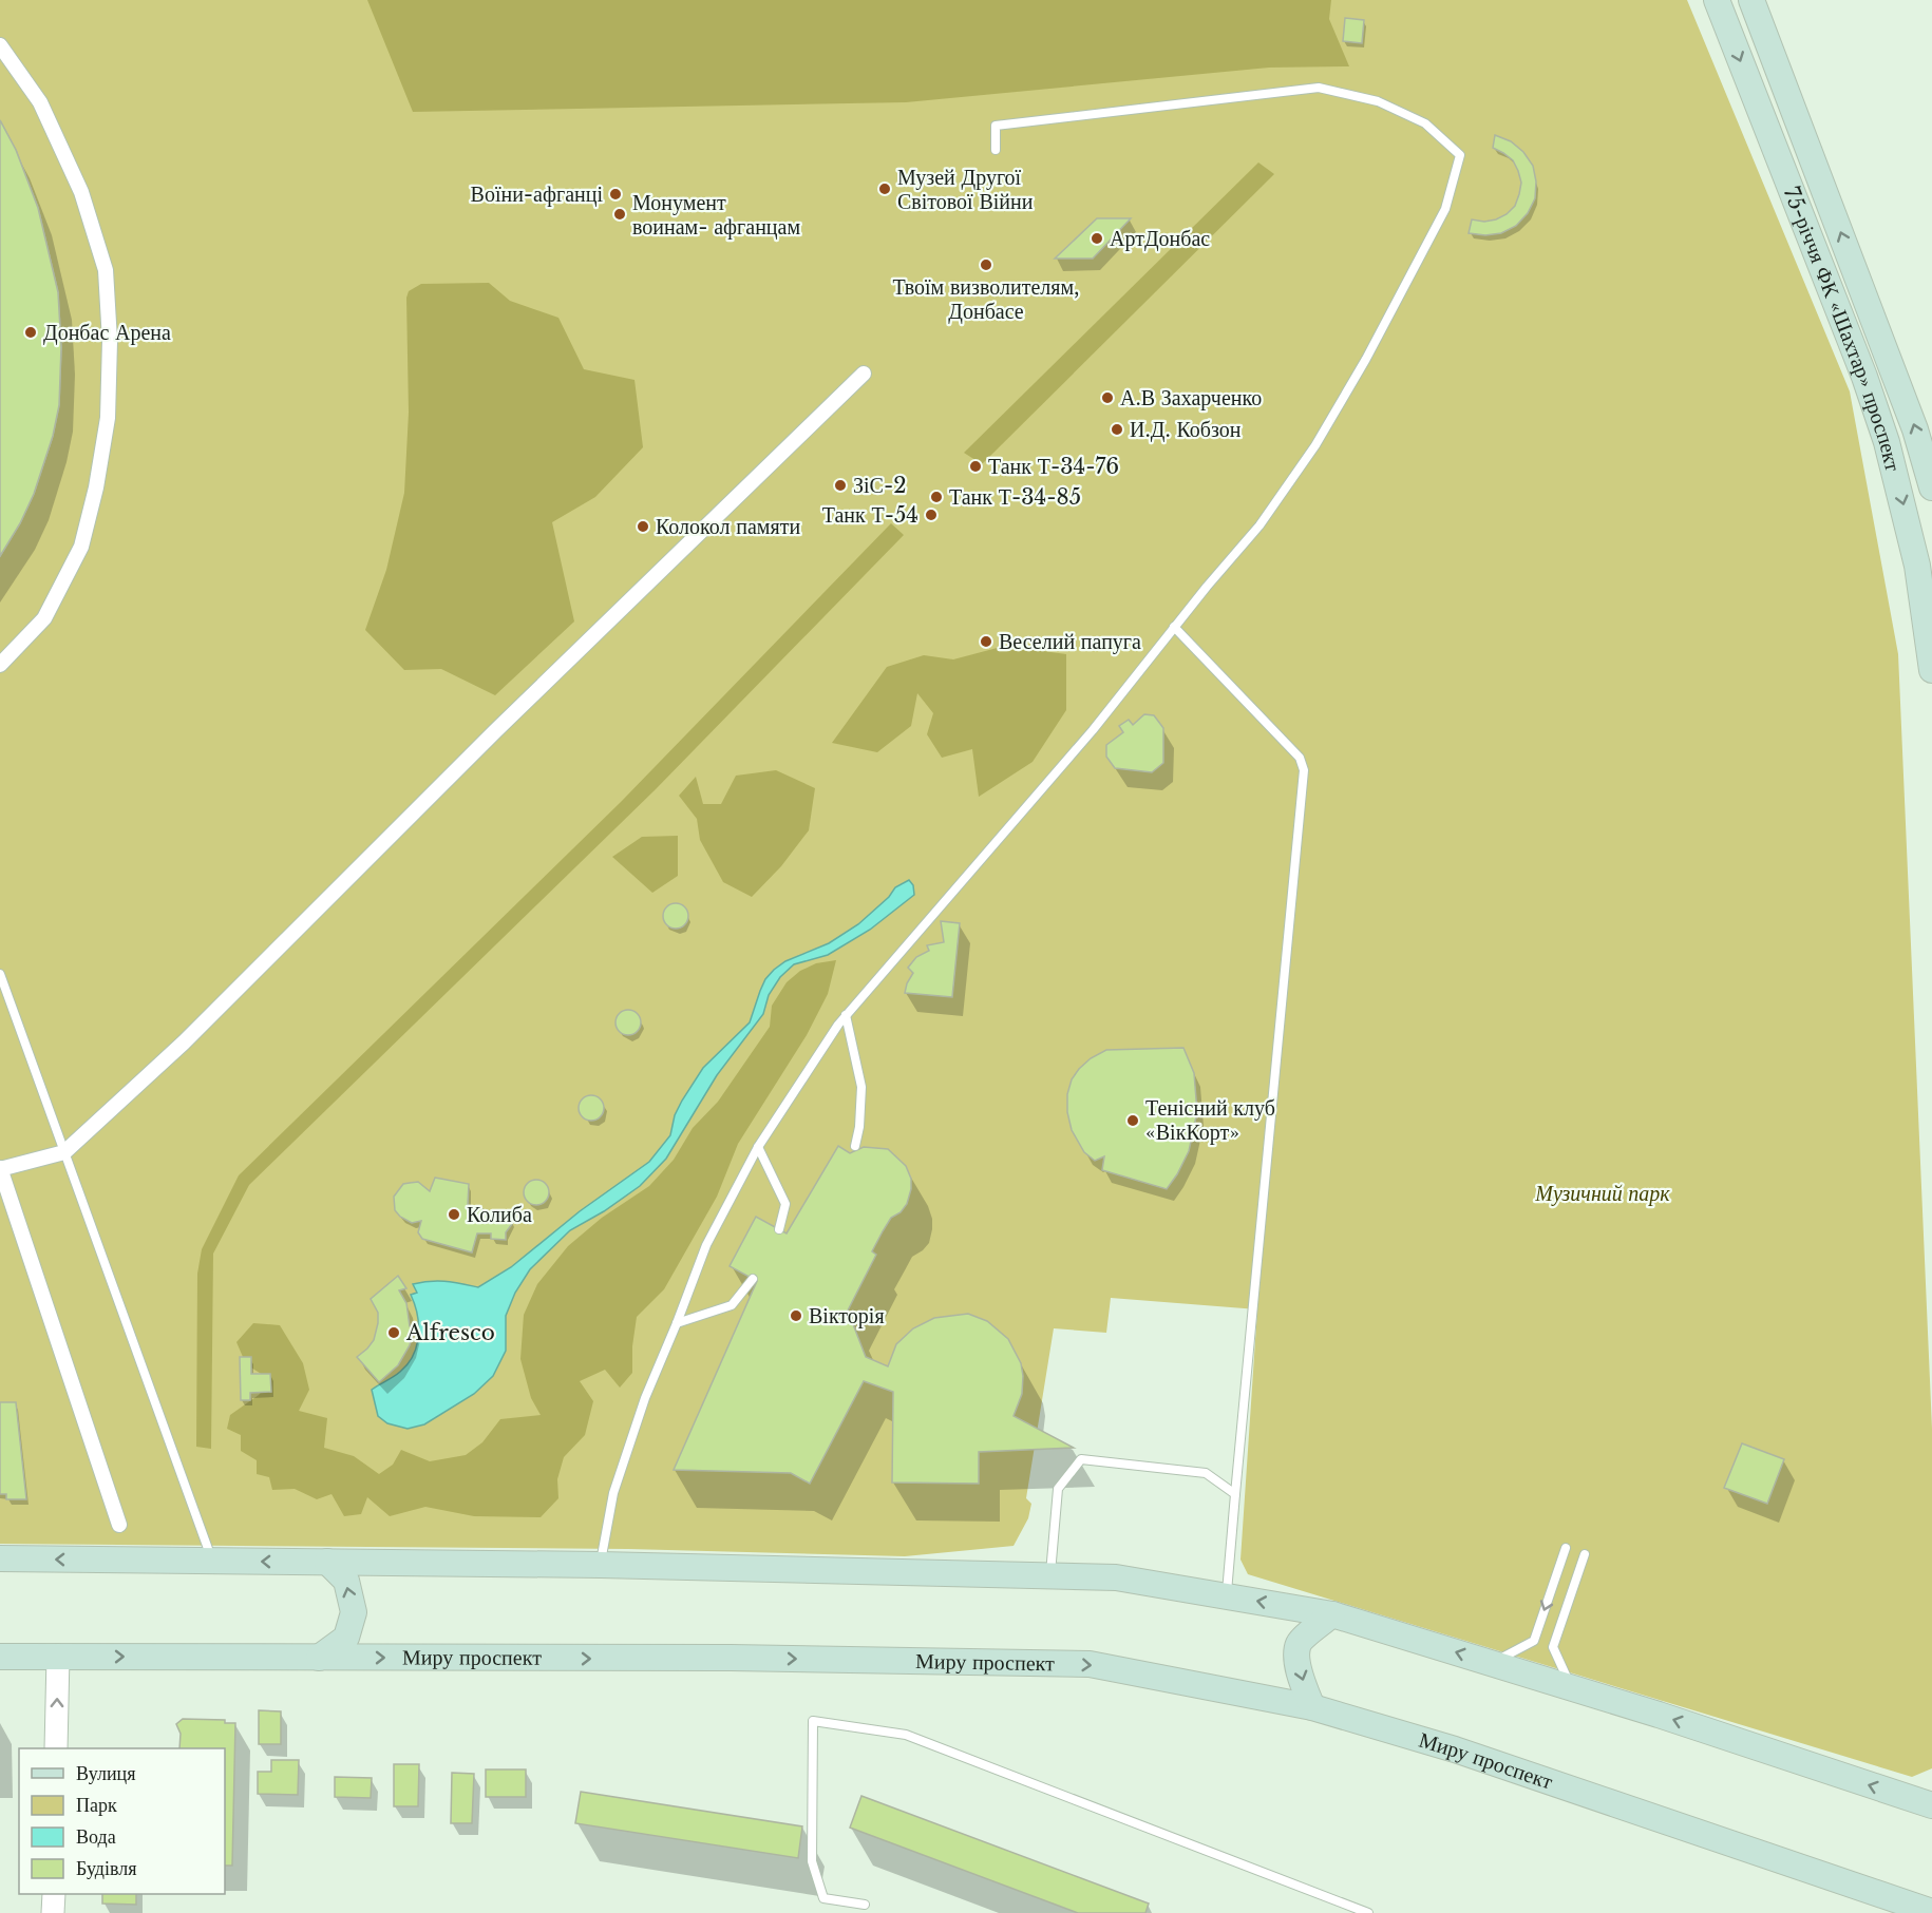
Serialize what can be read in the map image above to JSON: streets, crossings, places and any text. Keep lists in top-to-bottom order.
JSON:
{
  "streets": {
    "main road": ["75-річчя ФК «Шахтар» проспект", "Миру проспект"]
  },
  "parks": ["Музичний парк"],
  "places": [
    "Музей Другої Світової Війни",
    "Воїни-афганці",
    "Монумент воинам- афганцам",
    "АртДонбас",
    "Твоїм визволителям, Донбасе",
    "Донбас Арена",
    "А.В Захарченко",
    "И.Д. Кобзон",
    "Танк Т-34-76",
    "ЗіС-2",
    "Танк Т-34-85",
    "Танк Т-54",
    "Колокол памяти",
    "Веселий папуга",
    "Тенісний клуб «ВікКорт»",
    "Колиба",
    "Вікторія",
    "Alfresco"
  ],
  "legend": [
    "Вулиця",
    "Парк",
    "Вода",
    "Будівля"
  ]
}
